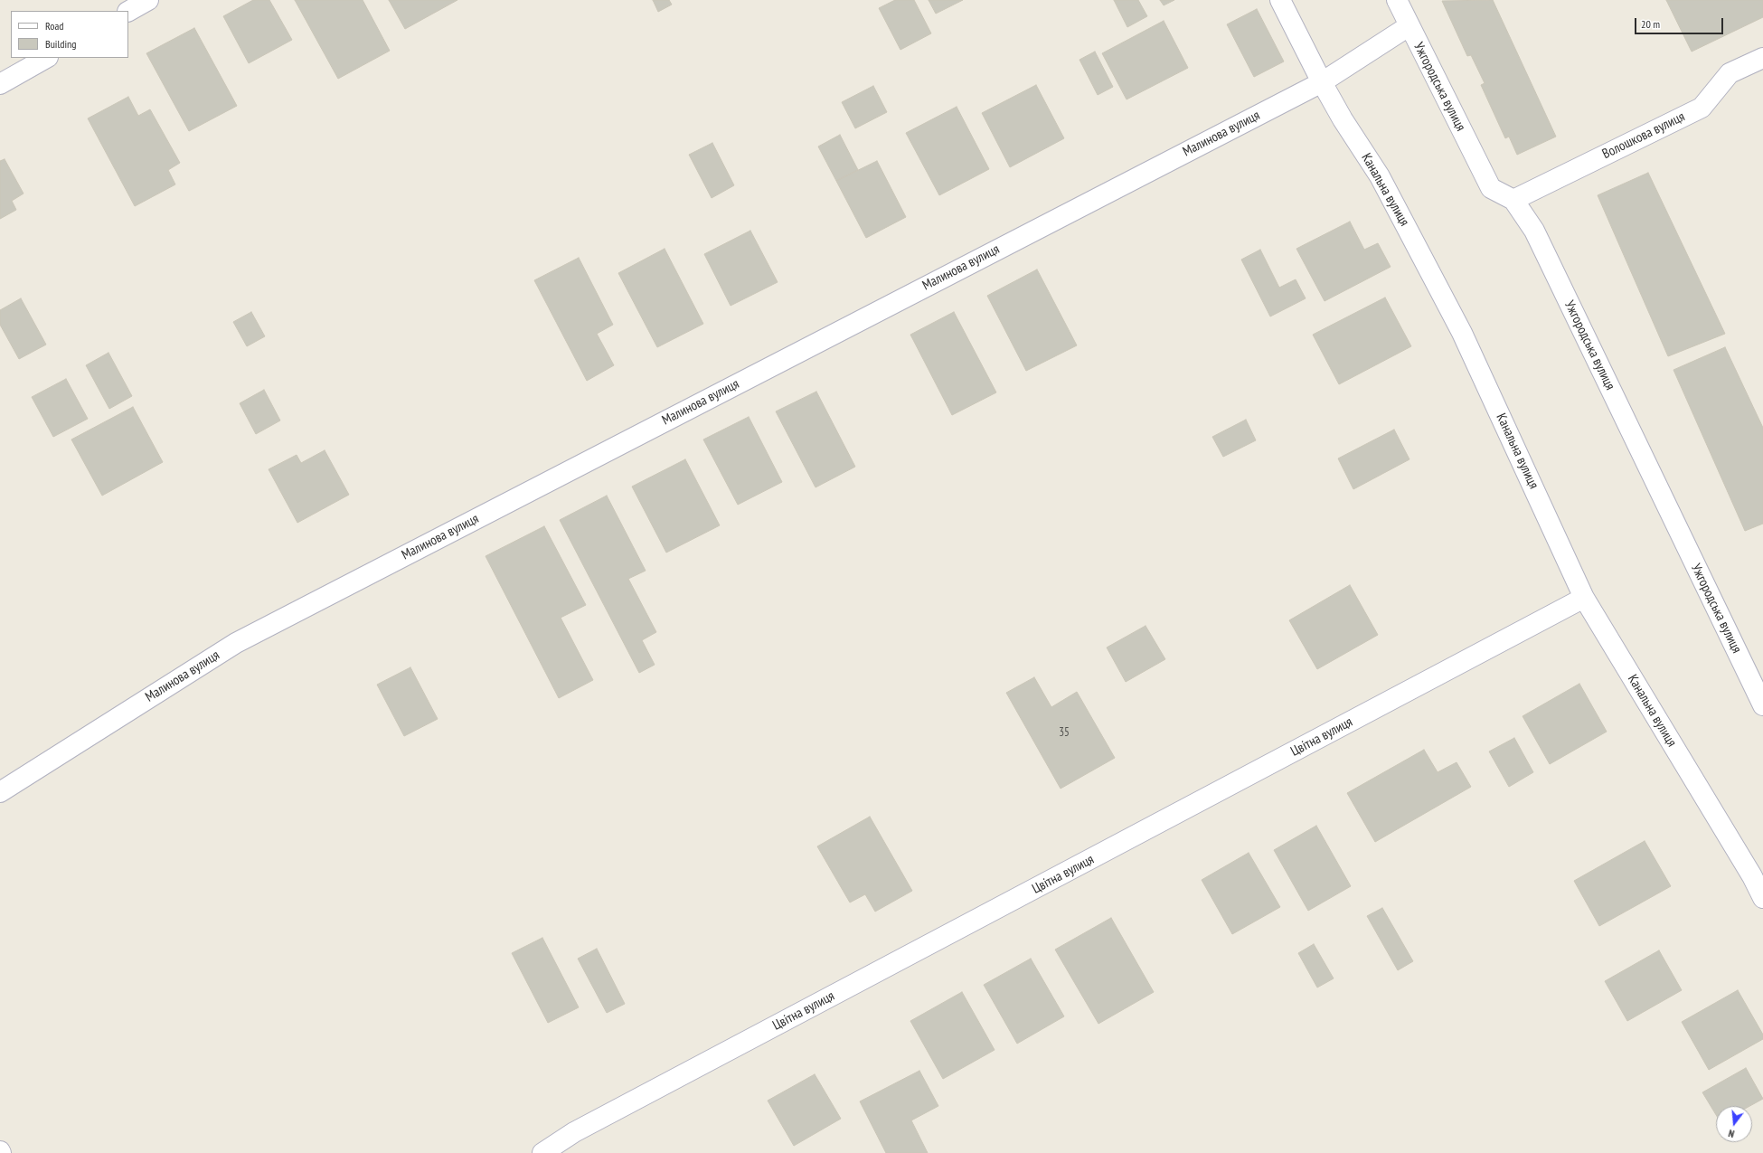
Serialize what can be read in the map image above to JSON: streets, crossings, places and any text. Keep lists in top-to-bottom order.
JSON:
{
  "streets": {
    "street": [
      "Ужгородська вулиця",
      "Малинова вулиця",
      "Волошкова вулиця",
      "Канальна вулиця",
      "Цвітна вулиця"
    ]
  },
  "crossings": [
    ["Ужгородська вулиця", "Малинова вулиця"],
    ["Ужгородська вулиця", "Волошкова вулиця"],
    ["Малинова вулиця", "Канальна вулиця"],
    ["Канальна вулиця", "Цвітна вулиця"]
  ],
  "house_numbers": ["35"],
  "legend": ["Road", "Building"],
  "scale_bar": "20 m",
  "north": "bottom"
}
